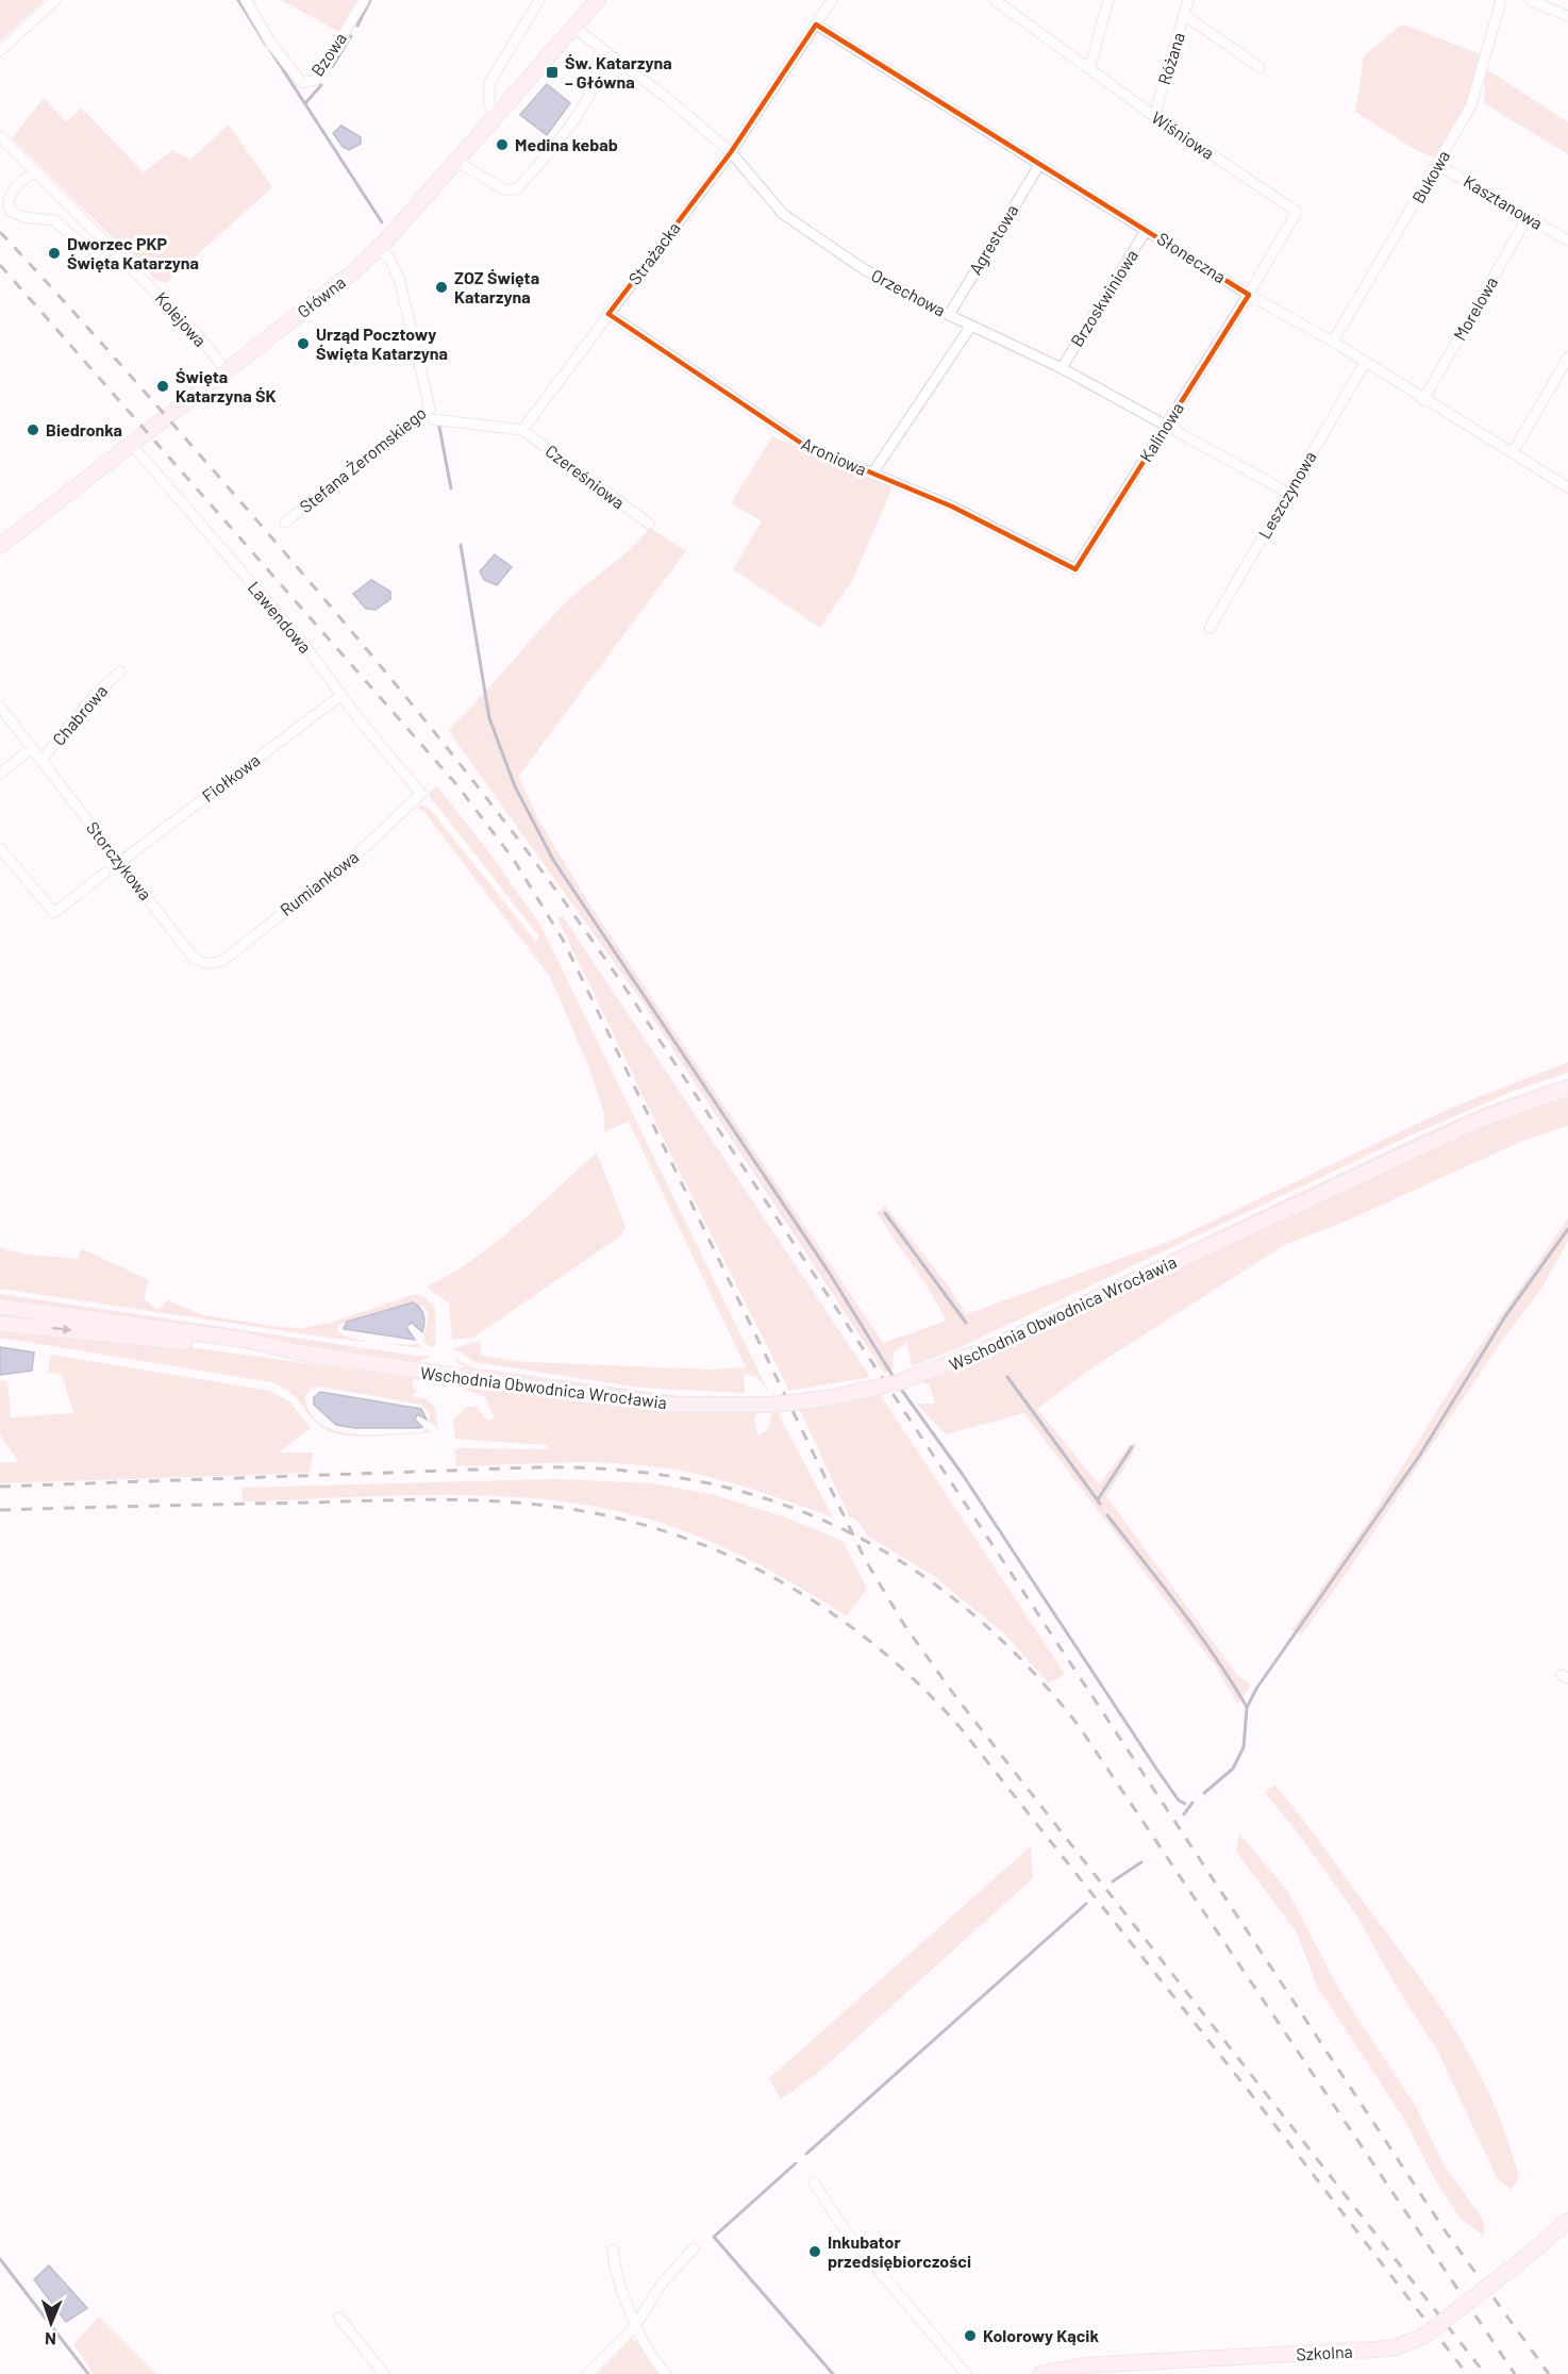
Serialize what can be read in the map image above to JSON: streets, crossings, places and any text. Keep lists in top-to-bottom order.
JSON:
{
  "streets": {
    "main road": ["Główna", "Wschodnia Obwodnica Wrocławia", "Szkolna"],
    "street": [
      "Bzowa",
      "Różana",
      "Wiśniowa",
      "Bukowa",
      "Kasztanowa",
      "Agrestowa",
      "Strażacka",
      "Słoneczna",
      "Orzechowa",
      "Brzoskwiniowa",
      "Morelowa",
      "Kolejowa",
      "Kalinowa",
      "Aroniowa",
      "Stefana Żeromskiego",
      "Czereśniowa",
      "Leszczynowa",
      "Lawendowa",
      "Chabrowa",
      "Fiołkowa",
      "Storczykowa",
      "Rumiankowa"
    ]
  },
  "crossings": [
    ["Różana", "Wiśniowa"],
    ["Wiśniowa", "Słoneczna"],
    ["Wiśniowa", "Kalinowa"],
    ["Bukowa", "Kasztanowa"],
    ["Bukowa", "Słoneczna"],
    ["Kasztanowa", "Morelowa"],
    ["Agrestowa", "Słoneczna"],
    ["Agrestowa", "Orzechowa"],
    ["Strażacka", "Słoneczna"],
    ["Strażacka", "Orzechowa"],
    ["Strażacka", "Aroniowa"],
    ["Strażacka", "Czereśniowa"],
    ["Słoneczna", "Brzoskwiniowa"],
    ["Słoneczna", "Morelowa"],
    ["Słoneczna", "Kalinowa"],
    ["Słoneczna", "Leszczynowa"],
    ["Orzechowa", "Główna"],
    ["Orzechowa", "Brzoskwiniowa"],
    ["Orzechowa", "Kalinowa"],
    ["Orzechowa", "Leszczynowa"],
    ["Główna", "Kolejowa"],
    ["Główna", "Stefana Żeromskiego"],
    ["Główna", "Lawendowa"],
    ["Kalinowa", "Aroniowa"],
    ["Lawendowa", "Fiołkowa"],
    ["Lawendowa", "Rumiankowa"],
    ["Chabrowa", "Storczykowa"],
    ["Fiołkowa", "Storczykowa"],
    ["Storczykowa", "Rumiankowa"]
  ],
  "places": {
    "transit": ["Św. Katarzyna – Główna"],
    "other": [
      "Medina kebab",
      "Dworzec PKP Święta Katarzyna",
      "ZOZ Święta Katarzyna",
      "Urząd Pocztowy Święta Katarzyna",
      "Święta Katarzyna ŚK",
      "Biedronka",
      "Inkubator przedsiębiorczości",
      "Kolorowy Kącik"
    ]
  },
  "north": "bottom"
}
